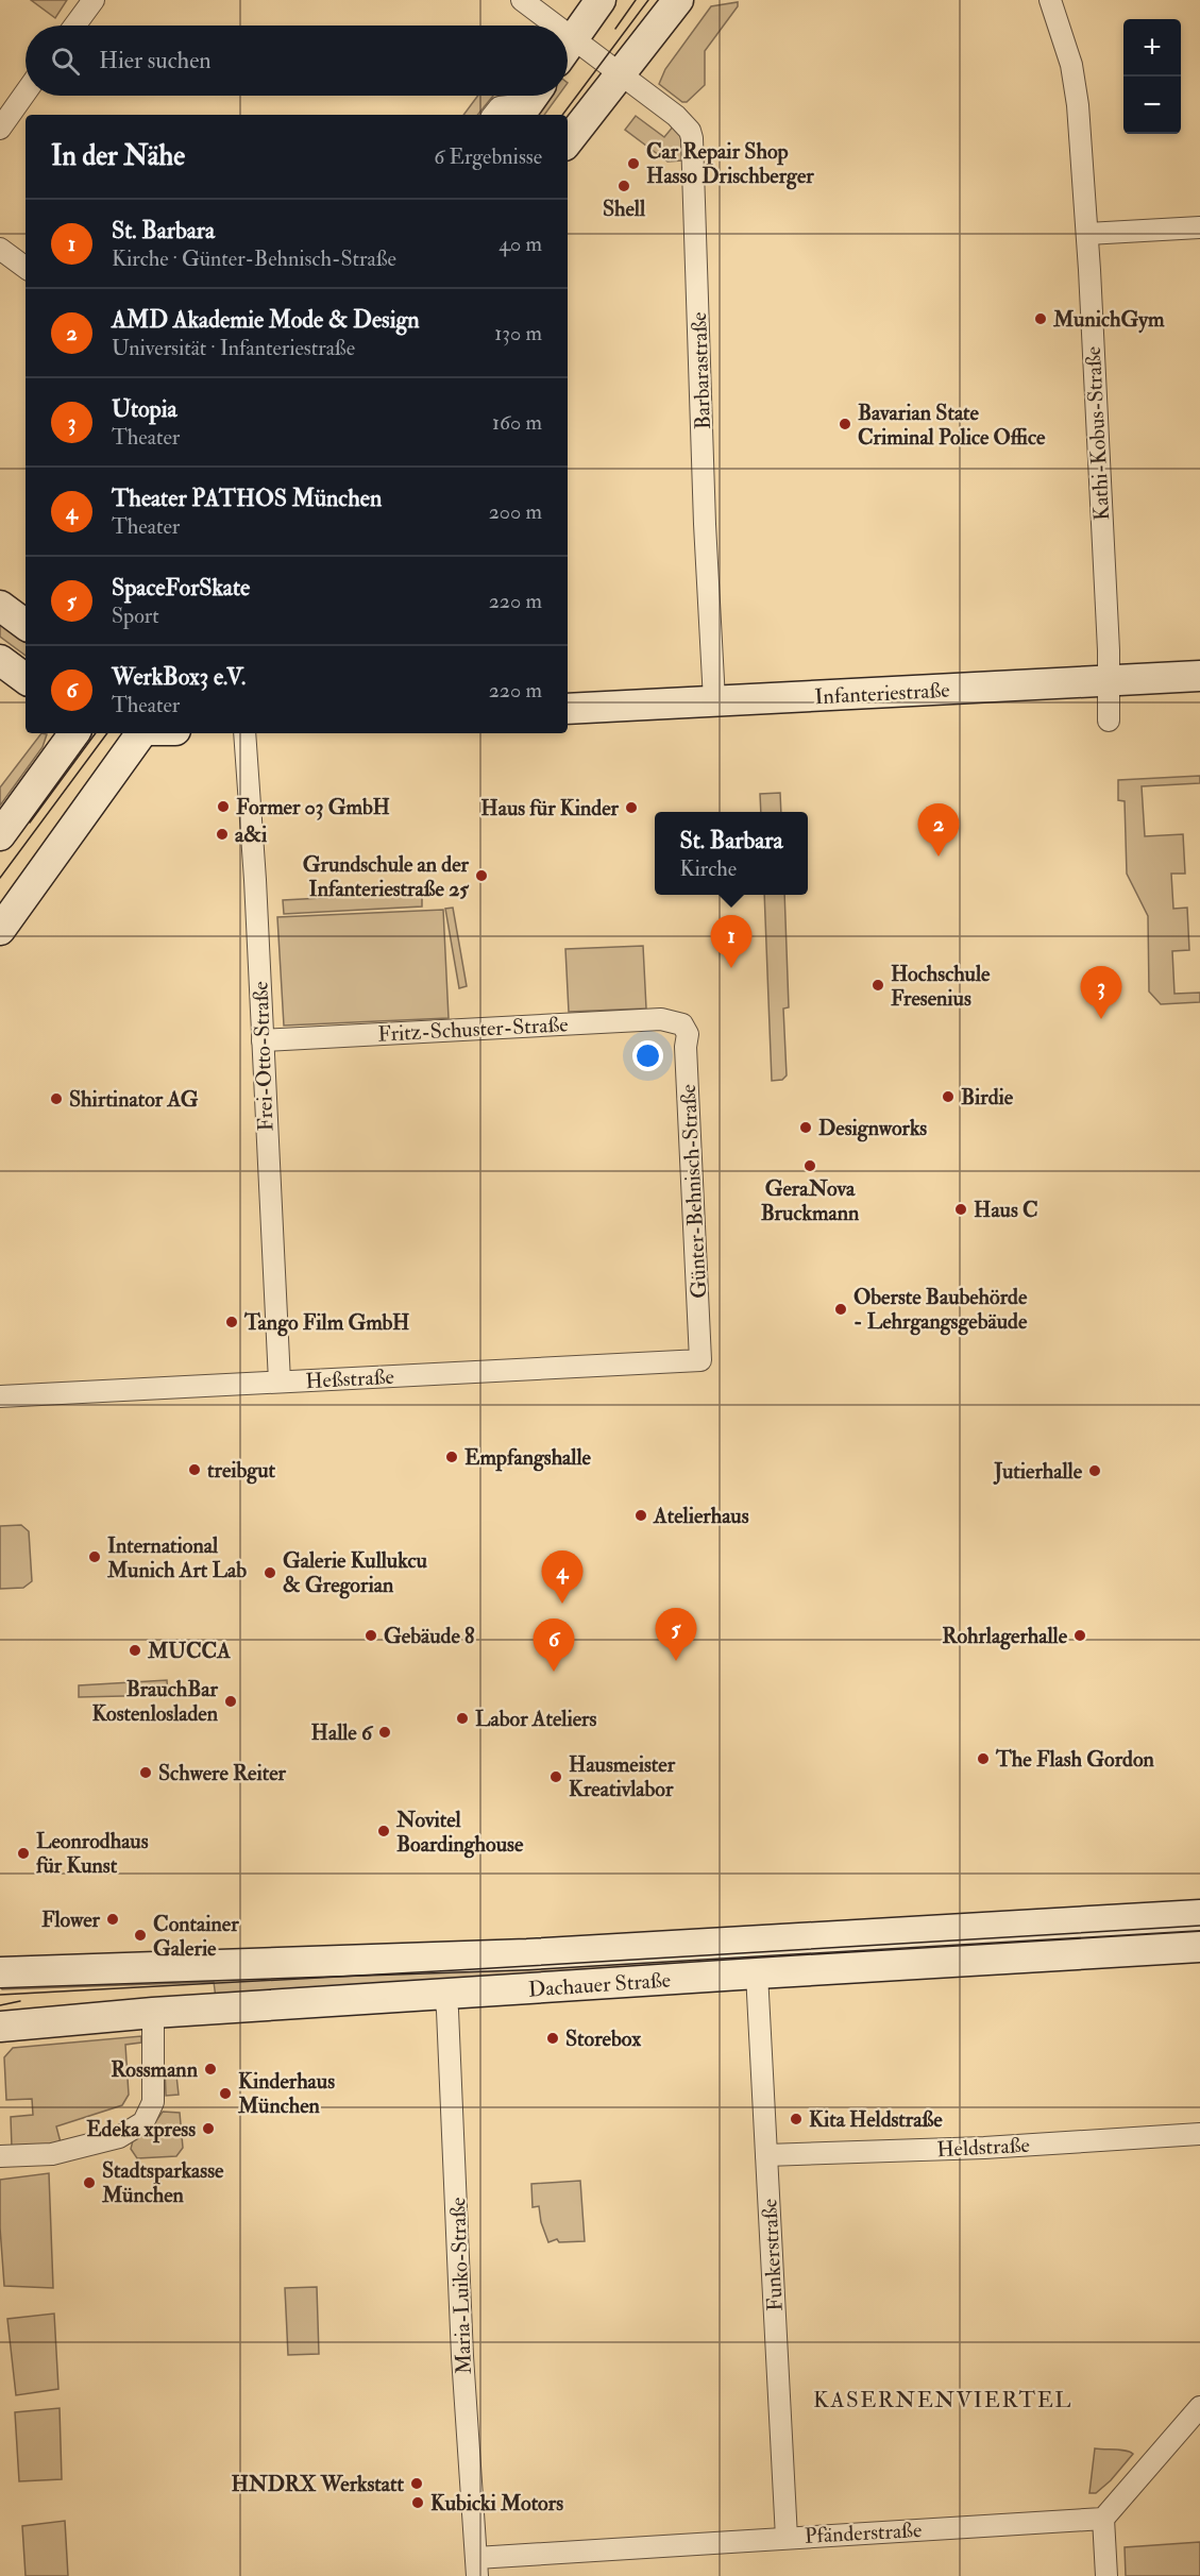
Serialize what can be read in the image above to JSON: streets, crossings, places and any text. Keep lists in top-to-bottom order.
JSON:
{
  "streets": {
    "main road": ["Infanteriestraße", "Dachauer Straße"],
    "street": [
      "Barbarastraße",
      "Kathi-Kobus-Straße",
      "Fritz-Schuster-Straße",
      "Frei-Otto-Straße",
      "Günter-Behnisch-Straße",
      "Heßstraße",
      "Heldstraße",
      "Funkerstraße",
      "Maria-Luiko-Straße",
      "Pfänderstraße"
    ]
  },
  "crossings": [
    ["Barbarastraße", "Infanteriestraße"],
    ["Kathi-Kobus-Straße", "Infanteriestraße"],
    ["Fritz-Schuster-Straße", "Frei-Otto-Straße"],
    ["Fritz-Schuster-Straße", "Günter-Behnisch-Straße"],
    ["Frei-Otto-Straße", "Heßstraße"],
    ["Günter-Behnisch-Straße", "Heßstraße"],
    ["Dachauer Straße", "Funkerstraße"],
    ["Dachauer Straße", "Maria-Luiko-Straße"],
    ["Heldstraße", "Funkerstraße"],
    ["Funkerstraße", "Pfänderstraße"],
    ["Maria-Luiko-Straße", "Pfänderstraße"]
  ],
  "districts": ["KASERNENVIERTEL"],
  "places": [
    "Car Repair Shop Hasso Drischberger",
    "Shell",
    "MunichGym",
    "Bavarian State Criminal Police Office",
    "Former 03 GmbH",
    "Haus für Kinder",
    "a&i",
    "Grundschule an der Infanteriestraße 25",
    "Hochschule Fresenius",
    "Birdie",
    "Shirtinator AG",
    "Designworks",
    "GeraNova Bruckmann",
    "Haus C",
    "Oberste Baubehörde - Lehrgangsgebäude",
    "Tango Film GmbH",
    "Empfangshalle",
    "treibgut",
    "Jutierhalle",
    "Atelierhaus",
    "International Munich Art Lab",
    "Galerie Kullukcu & Gregorian",
    "Gebäude 8",
    "Rohrlagerhalle",
    "MUCCA",
    "BrauchBar Kostenlosladen",
    "Labor Ateliers",
    "Halle 6",
    "The Flash Gordon",
    "Schwere Reiter",
    "Hausmeister Kreativlabor",
    "Novitel Boardinghouse",
    "Leonrodhaus für Kunst",
    "Flower",
    "Container Galerie",
    "Storebox",
    "Rossmann",
    "Kinderhaus München",
    "Kita Heldstraße",
    "Edeka xpress",
    "Stadtsparkasse München",
    "HNDRX Werkstatt",
    "Kubicki Motors"
  ],
  "page": {
    "map_buttons": ["+", "−"],
    "search": "Hier suchen",
    "heading": ["In der Nähe", "6 Ergebnisse"],
    "list": [
      {
        "mark": "1",
        "name": "St. Barbara",
        "note": "Kirche · Günter-Behnisch-Straße",
        "value": "40 m"
      },
      {
        "mark": "2",
        "name": "AMD Akademie Mode & Design",
        "note": "Universität · Infanteriestraße",
        "value": "130 m"
      },
      {
        "mark": "3",
        "name": "Utopia",
        "note": "Theater",
        "value": "160 m"
      },
      {
        "mark": "4",
        "name": "Theater PATHOS München",
        "note": "Theater",
        "value": "200 m"
      },
      {
        "mark": "5",
        "name": "SpaceForSkate",
        "note": "Sport",
        "value": "220 m"
      },
      {
        "mark": "6",
        "name": "WerkBox3 e.V.",
        "note": "Theater",
        "value": "220 m"
      }
    ],
    "pins": [
      "2",
      "1",
      "3",
      "4",
      "5",
      "6"
    ],
    "popup": ["St. Barbara", "Kirche"]
  }
}
